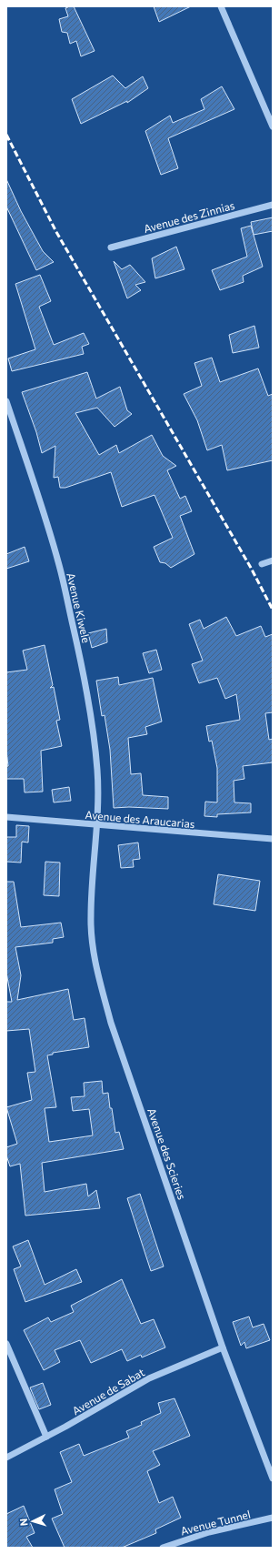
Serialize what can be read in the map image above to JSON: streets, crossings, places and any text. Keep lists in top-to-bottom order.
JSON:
{
  "streets": {
    "street": [
      "Avenue des Zinnias",
      "Avenue Kiwele",
      "Avenue des Araucarias",
      "Avenue des Scieries",
      "Avenue de Sabat",
      "Avenue Tunnel"
    ]
  },
  "crossings": [
    ["Avenue Kiwele", "Avenue des Araucarias"],
    ["Avenue Kiwele", "Avenue des Scieries"],
    ["Avenue des Araucarias", "Avenue des Scieries"],
    ["Avenue des Scieries", "Avenue de Sabat"]
  ],
  "north": "left"
}
